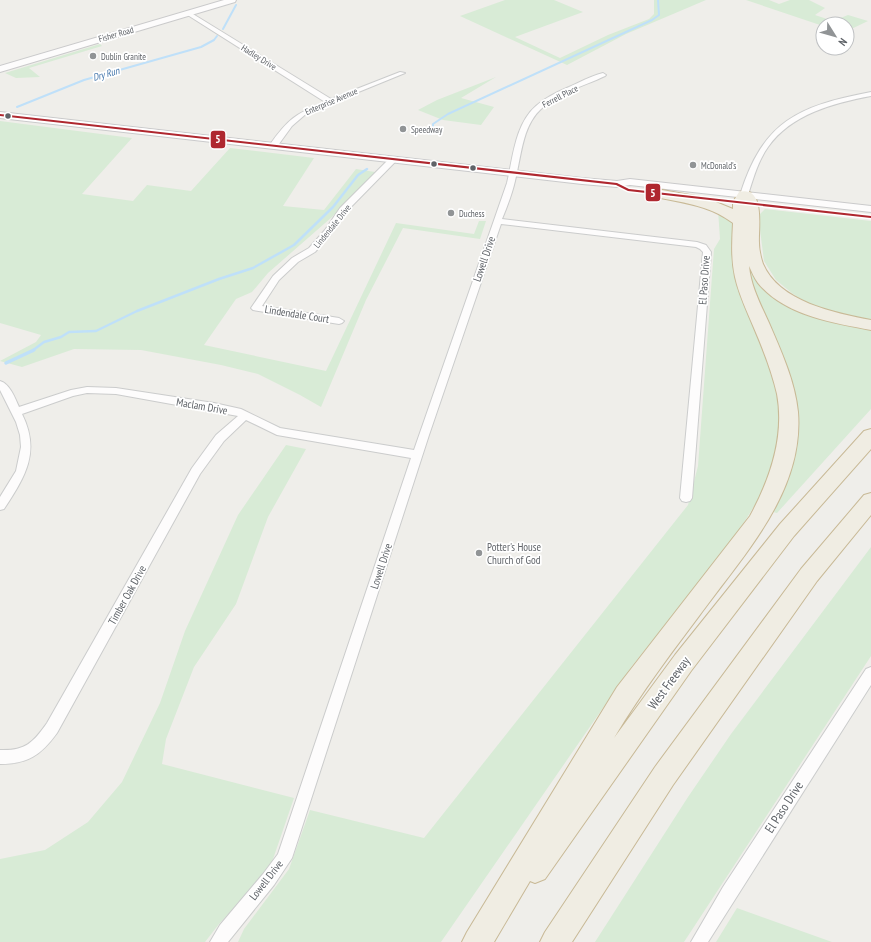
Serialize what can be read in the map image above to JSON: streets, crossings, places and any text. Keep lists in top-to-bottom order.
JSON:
{
  "streets": {
    "highway": ["West Freeway"],
    "main road": ["Fisher Road"],
    "street": [
      "Hadley Drive",
      "Ferrell Place",
      "Enterprise Avenue",
      "Lindendale Drive",
      "Lowell Drive",
      "El Paso Drive",
      "Lindendale Court",
      "Maclam Drive",
      "Timber Oak Drive"
    ]
  },
  "crossings": [
    ["Fisher Road", "Hadley Drive"],
    ["Hadley Drive", "Enterprise Avenue"],
    ["Ferrell Place", "Lowell Drive"],
    ["Lindendale Drive", "Lindendale Court"],
    ["Lowell Drive", "El Paso Drive"],
    ["Lowell Drive", "Maclam Drive"],
    ["Maclam Drive", "Timber Oak Drive"]
  ],
  "water": ["Dry Run"],
  "places": [
    "Dublin Granite",
    "Speedway",
    "McDonald's",
    "Duchess",
    "Potter's House Church of God"
  ],
  "lines": ["transit line 5"],
  "north": "bottom right"
}
